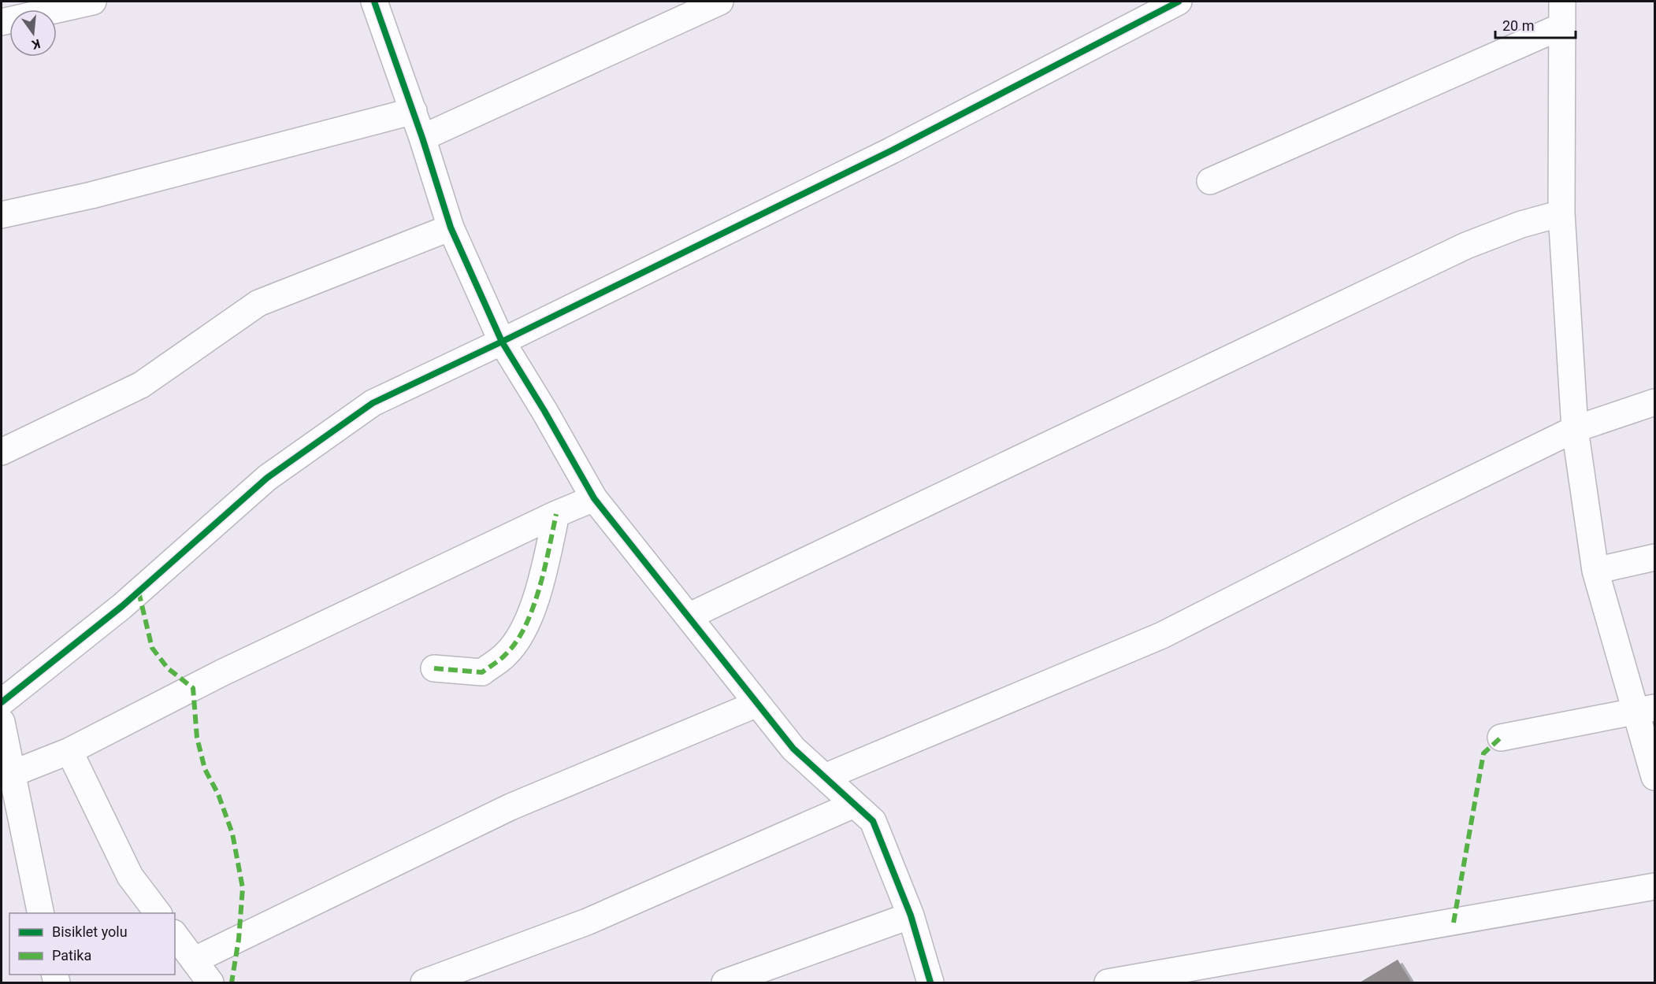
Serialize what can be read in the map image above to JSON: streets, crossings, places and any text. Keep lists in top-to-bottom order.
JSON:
{
  "legend": ["Bisiklet yolu", "Patika"],
  "scale_bar": "20 m",
  "north": "bottom"
}
